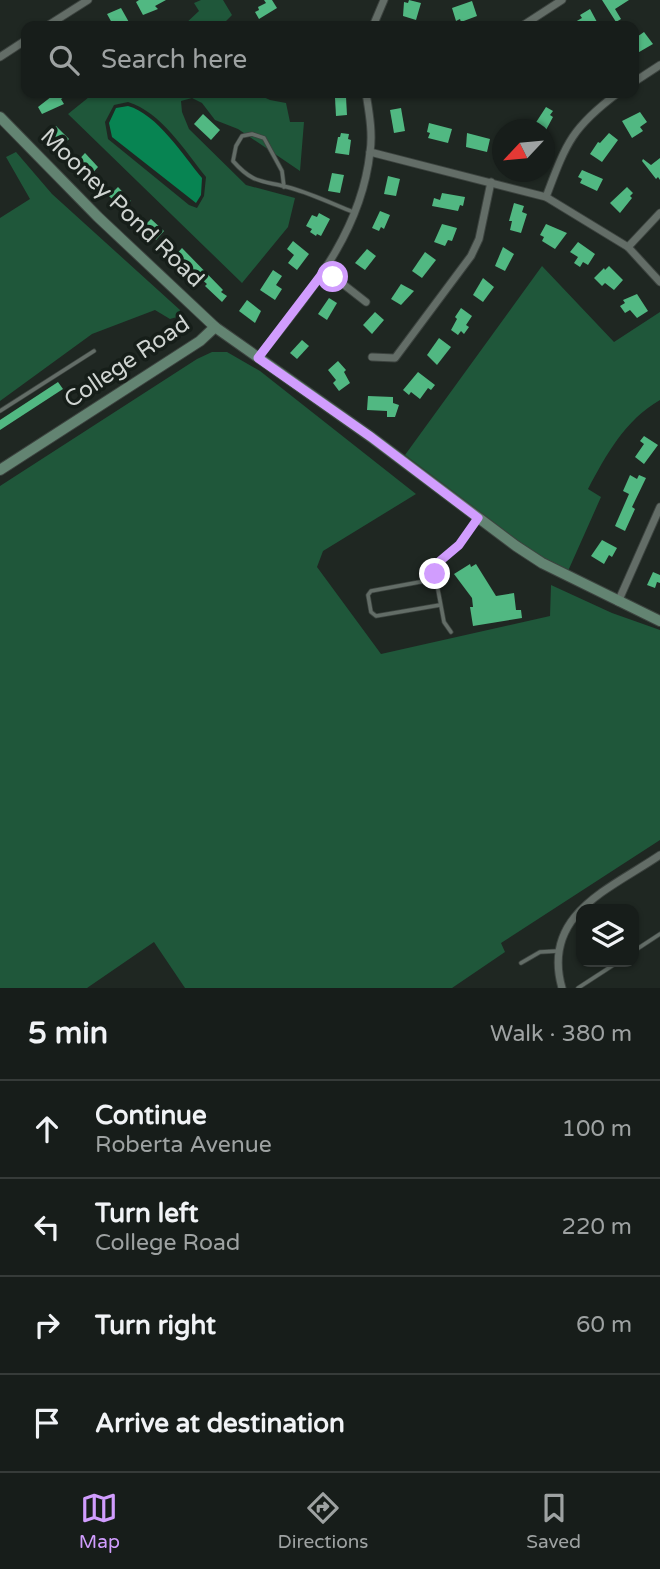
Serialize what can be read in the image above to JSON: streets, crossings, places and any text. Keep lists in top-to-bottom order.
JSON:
{
  "streets": {
    "street": ["Mooney Pond Road", "College Road"]
  },
  "crossings": [
    ["Mooney Pond Road", "College Road"]
  ],
  "north": "bottom left",
  "page": {
    "search": "Search here",
    "heading": ["5 min", "Walk · 380 m"],
    "list": [
      ["Continue", "Roberta Avenue", "100 m"],
      ["Turn left", "College Road", "220 m"],
      ["Turn right", "60 m"],
      "Arrive at destination"
    ],
    "nav": ["Map", "Directions", "Saved"]
  }
}
